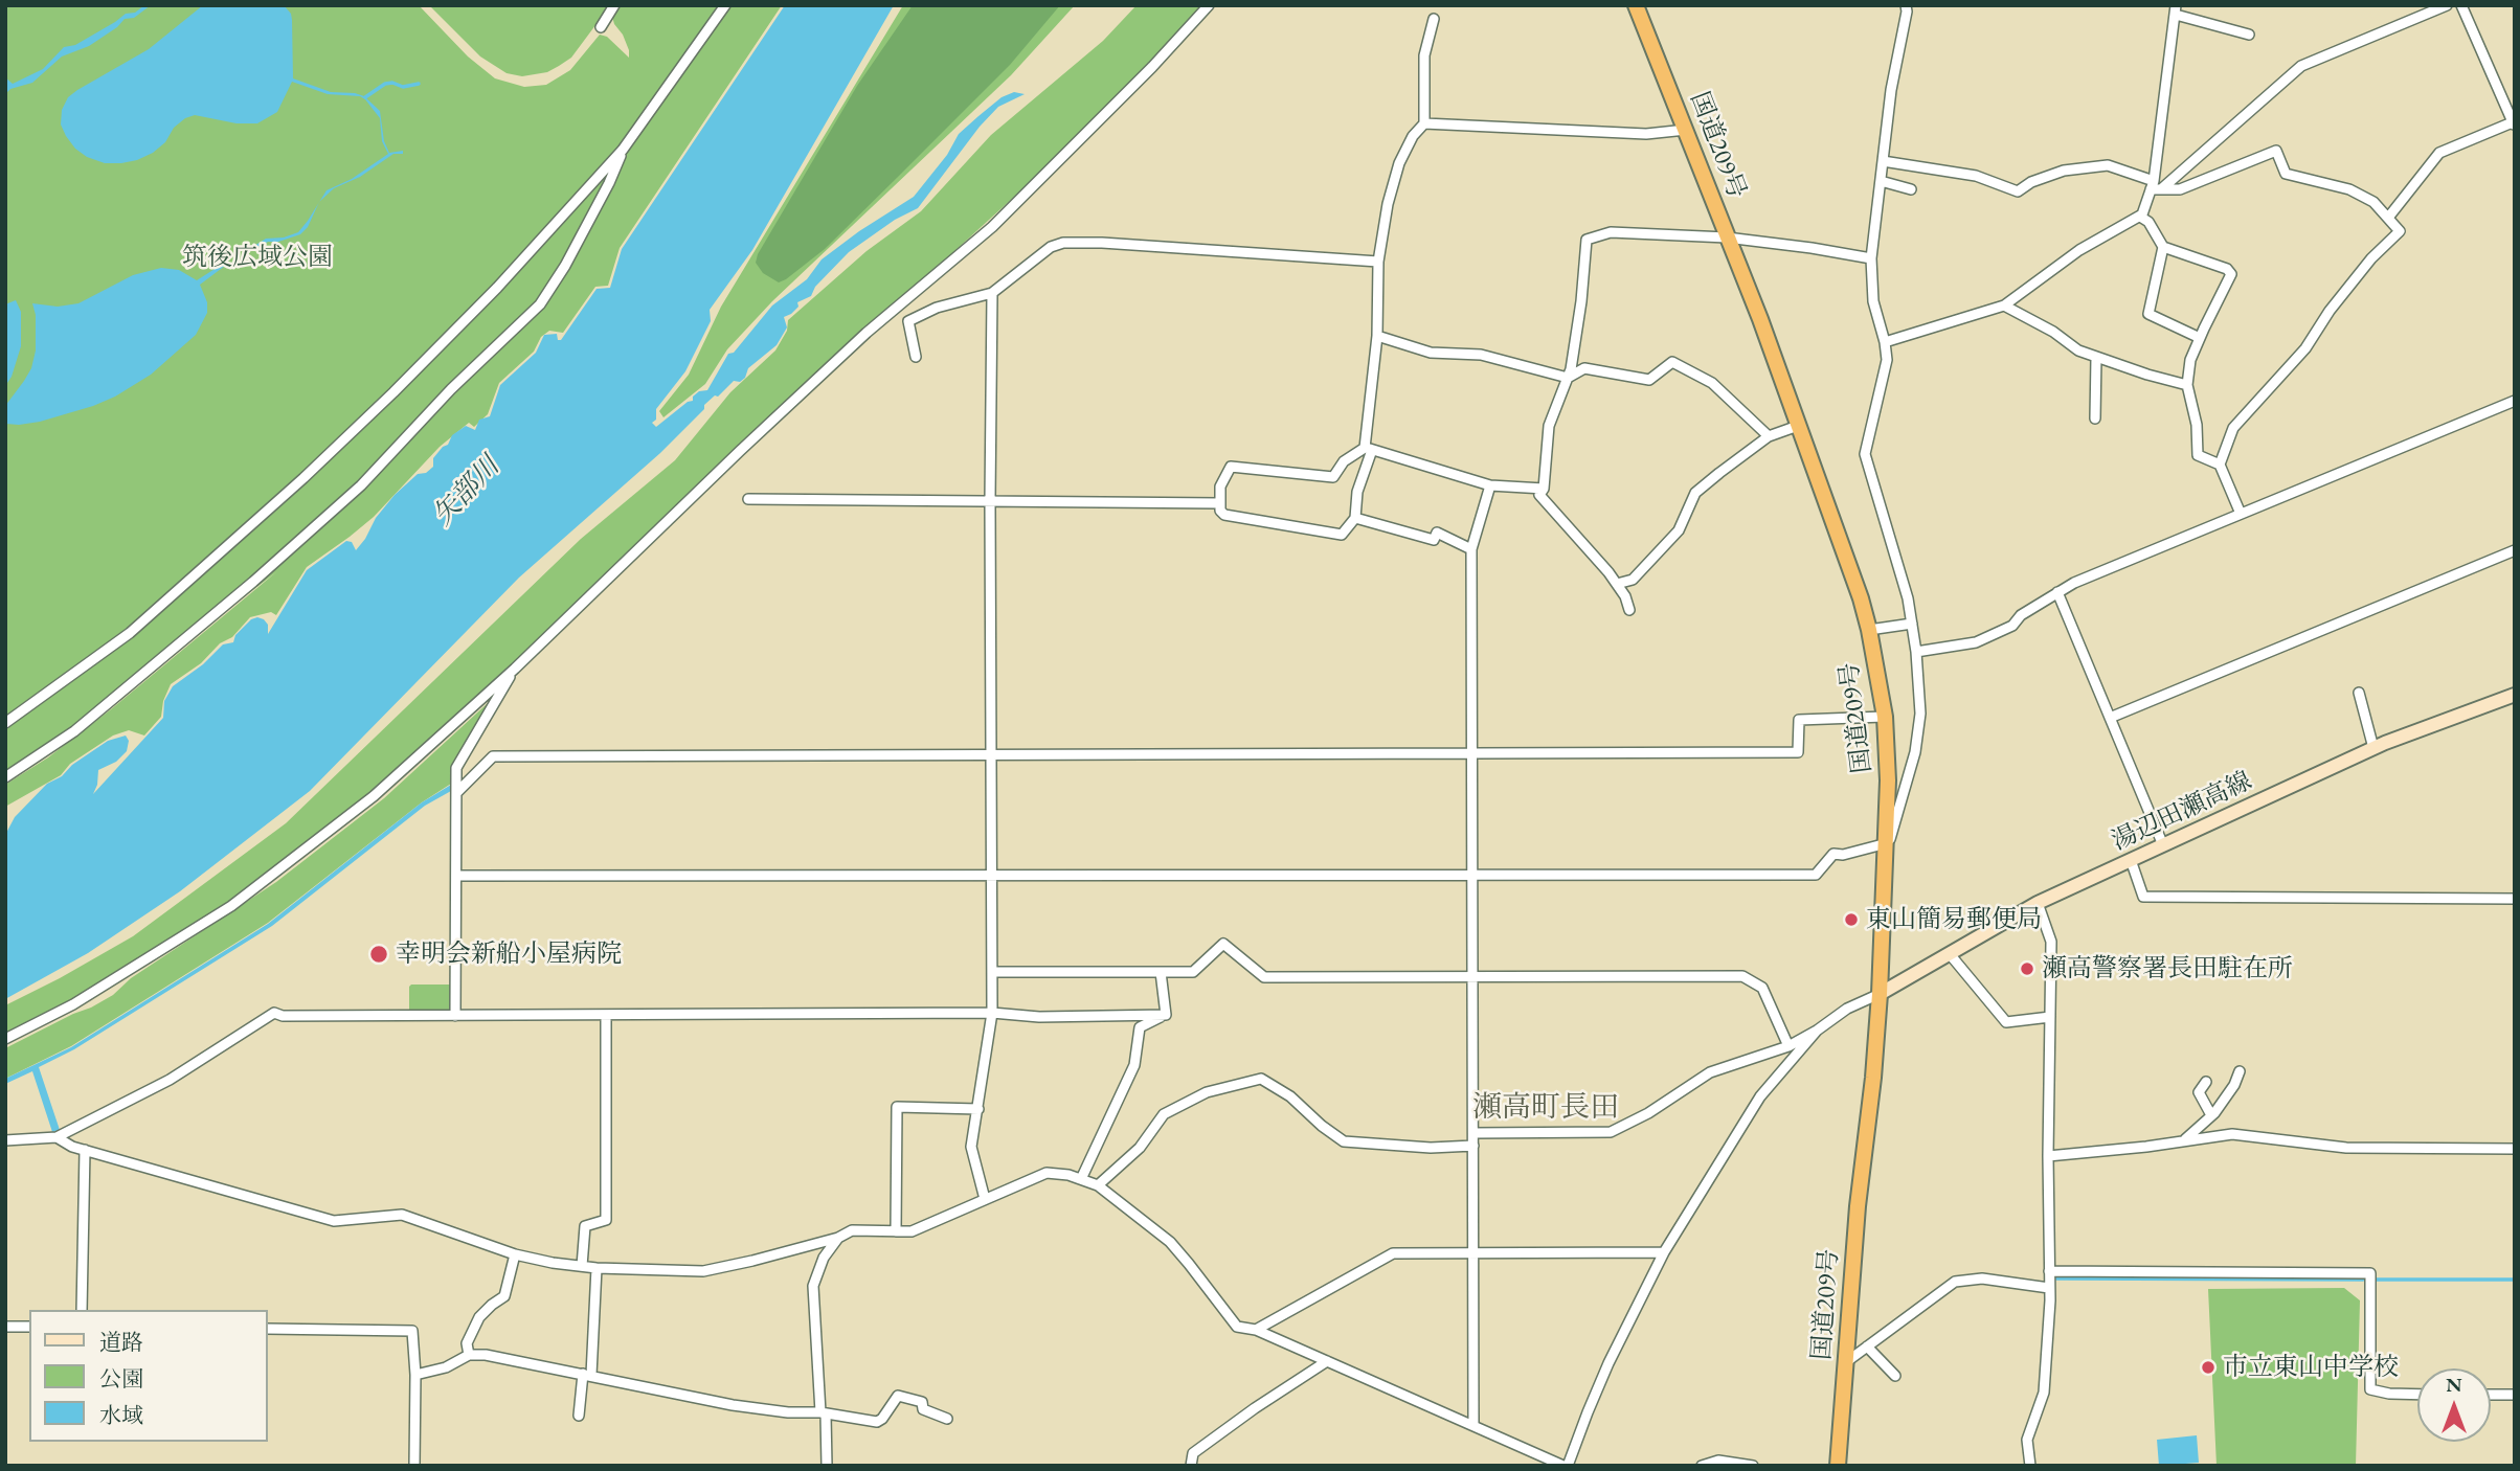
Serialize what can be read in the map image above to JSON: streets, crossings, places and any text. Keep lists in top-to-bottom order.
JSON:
{
  "streets": {
    "highway": ["国道209号"],
    "main road": ["湯辺田瀬高線"]
  },
  "crossings": [
    ["国道209号", "湯辺田瀬高線"]
  ],
  "districts": ["瀬高町長田"],
  "water": ["矢部川"],
  "parks": ["筑後広域公園"],
  "places": [
    "東山簡易郵便局",
    "幸明会新船小屋病院",
    "瀬高警察署長田駐在所",
    "市立東山中学校"
  ],
  "legend": ["道路", "公園", "水域"],
  "north": "top"
}
